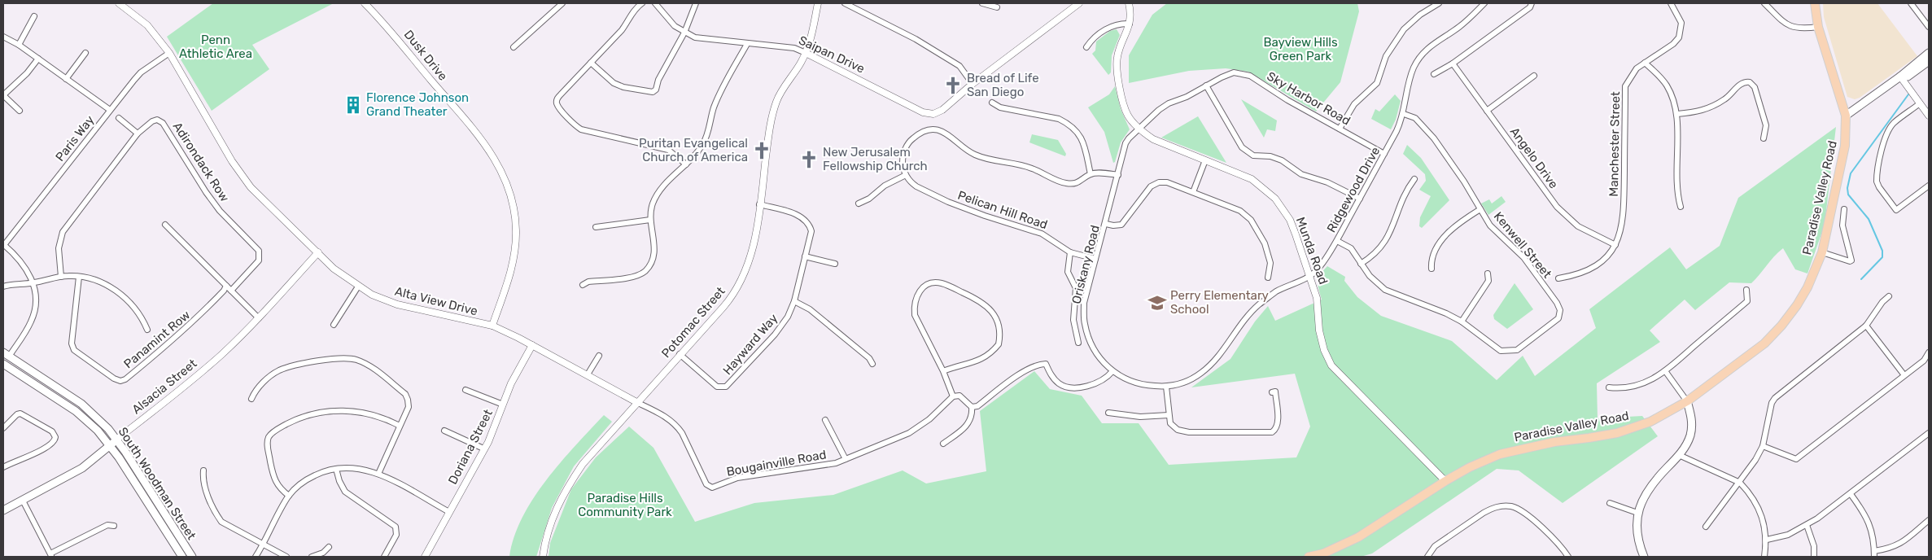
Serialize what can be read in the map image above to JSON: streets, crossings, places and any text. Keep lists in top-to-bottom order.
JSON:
{
  "streets": {
    "main road": ["Paradise Valley Road", "Alsacia Street", "South Woodman Street"],
    "street": [
      "Saipan Drive",
      "Dusk Drive",
      "Sky Harbor Road",
      "Paris Way",
      "Manchester Street",
      "Angelo Drive",
      "Adirondack Row",
      "Ridgewood Drive",
      "Pelican Hill Road",
      "Kenwell Street",
      "Munda Road",
      "Oriskany Road",
      "Alta View Drive",
      "Potomac Street",
      "Panamint Row",
      "Hayward Way",
      "Doriana Street",
      "Bougainville Road"
    ]
  },
  "crossings": [
    ["Saipan Drive", "Potomac Street"],
    ["Dusk Drive", "Alta View Drive"],
    ["Sky Harbor Road", "Ridgewood Drive"],
    ["Sky Harbor Road", "Munda Road"],
    ["Sky Harbor Road", "Oriskany Road"],
    ["Paris Way", "Alta View Drive"],
    ["Manchester Street", "Angelo Drive"],
    ["Ridgewood Drive", "Kenwell Street"],
    ["Ridgewood Drive", "Munda Road"],
    ["Ridgewood Drive", "Oriskany Road"],
    ["Paradise Valley Road", "Munda Road"],
    ["Pelican Hill Road", "Oriskany Road"],
    ["Munda Road", "Oriskany Road"],
    ["Alta View Drive", "Potomac Street"],
    ["Alta View Drive", "Alsacia Street"],
    ["Alta View Drive", "Doriana Street"],
    ["Alta View Drive", "Bougainville Road"],
    ["Potomac Street", "Hayward Way"],
    ["Alsacia Street", "South Woodman Street"]
  ],
  "parks": ["Penn Athletic Area", "Bayview Hills Green Park", "Paradise Hills Community Park"],
  "places": {
    "church": ["Bread of Life San Diego", "Puritan Evangelical Church of America", "New Jerusalem Fellowship Church"],
    "building": ["Florence Johnson Grand Theater"],
    "school or university": ["Perry Elementary School"]
  }
}
